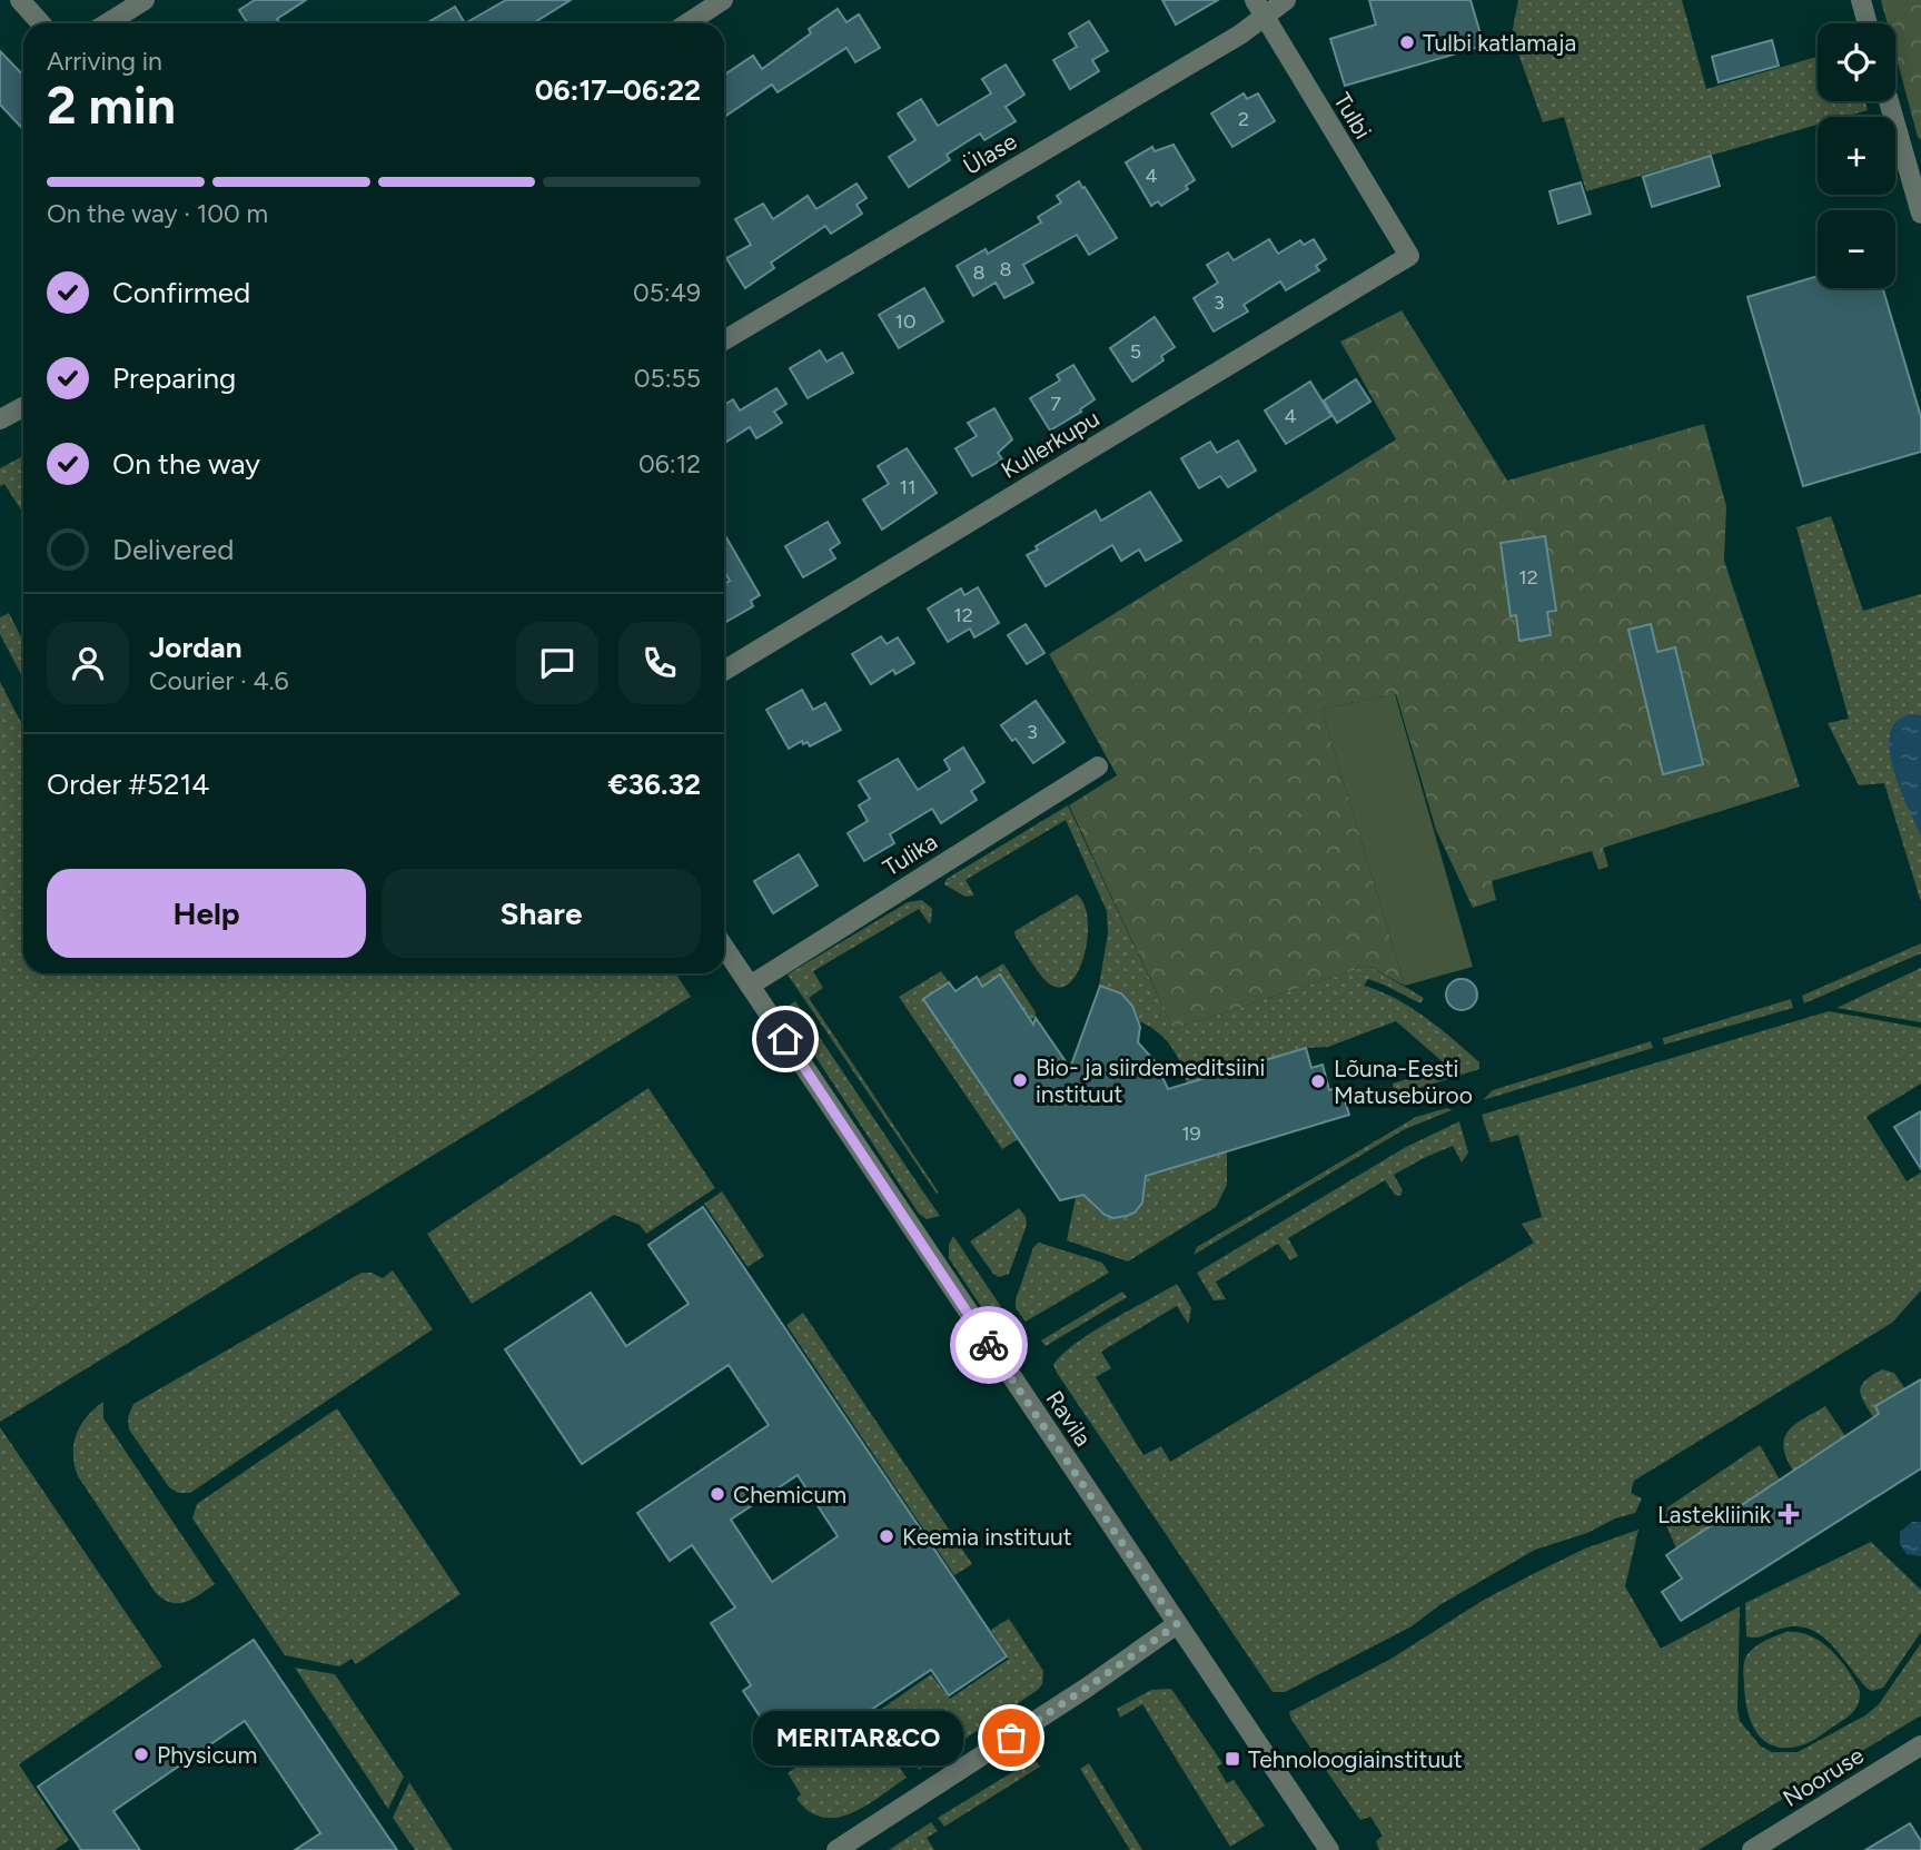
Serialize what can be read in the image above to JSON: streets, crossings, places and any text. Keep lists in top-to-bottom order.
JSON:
{
  "streets": {
    "street": [
      "Tulbi",
      "Ülase",
      "Kullerkupu",
      "Tulika",
      "Ravila",
      "Nooruse"
    ]
  },
  "crossings": [
    ["Tulbi", "Ülase"],
    ["Tulbi", "Kullerkupu"],
    ["Tulika", "Ravila"]
  ],
  "places": {
    "other": [
      "Tulbi katlamaja",
      "Bio- ja siirdemeditsiini instituut",
      "Lõuna-Eesti Matusebüroo",
      "Chemicum",
      "Keemia instituut",
      "MERITAR&CO",
      "Physicum"
    ],
    "health": ["Lastekliinik"],
    "transit": ["Tehnoloogiainstituut"]
  },
  "house_numbers": [
    "2",
    "4",
    "8",
    "8",
    "3",
    "10",
    "5",
    "7",
    "4",
    "11",
    "12",
    "12",
    "3",
    "19"
  ],
  "page": {
    "map_buttons": ["+", "−"],
    "heading": ["2 min", "Arriving in", "06:17–06:22"],
    "panel": [
      "Jordan",
      "Courier · 4.6",
      "Order #5214",
      "€36.32"
    ],
    "bar": "On the way · 100 m",
    "list": [
      ["Confirmed", "05:49"],
      ["Preparing", "05:55"],
      ["On the way", "06:12"],
      "Delivered"
    ],
    "buttons": ["Help", "Share"],
    "bubble": "MERITAR&CO"
  }
}
